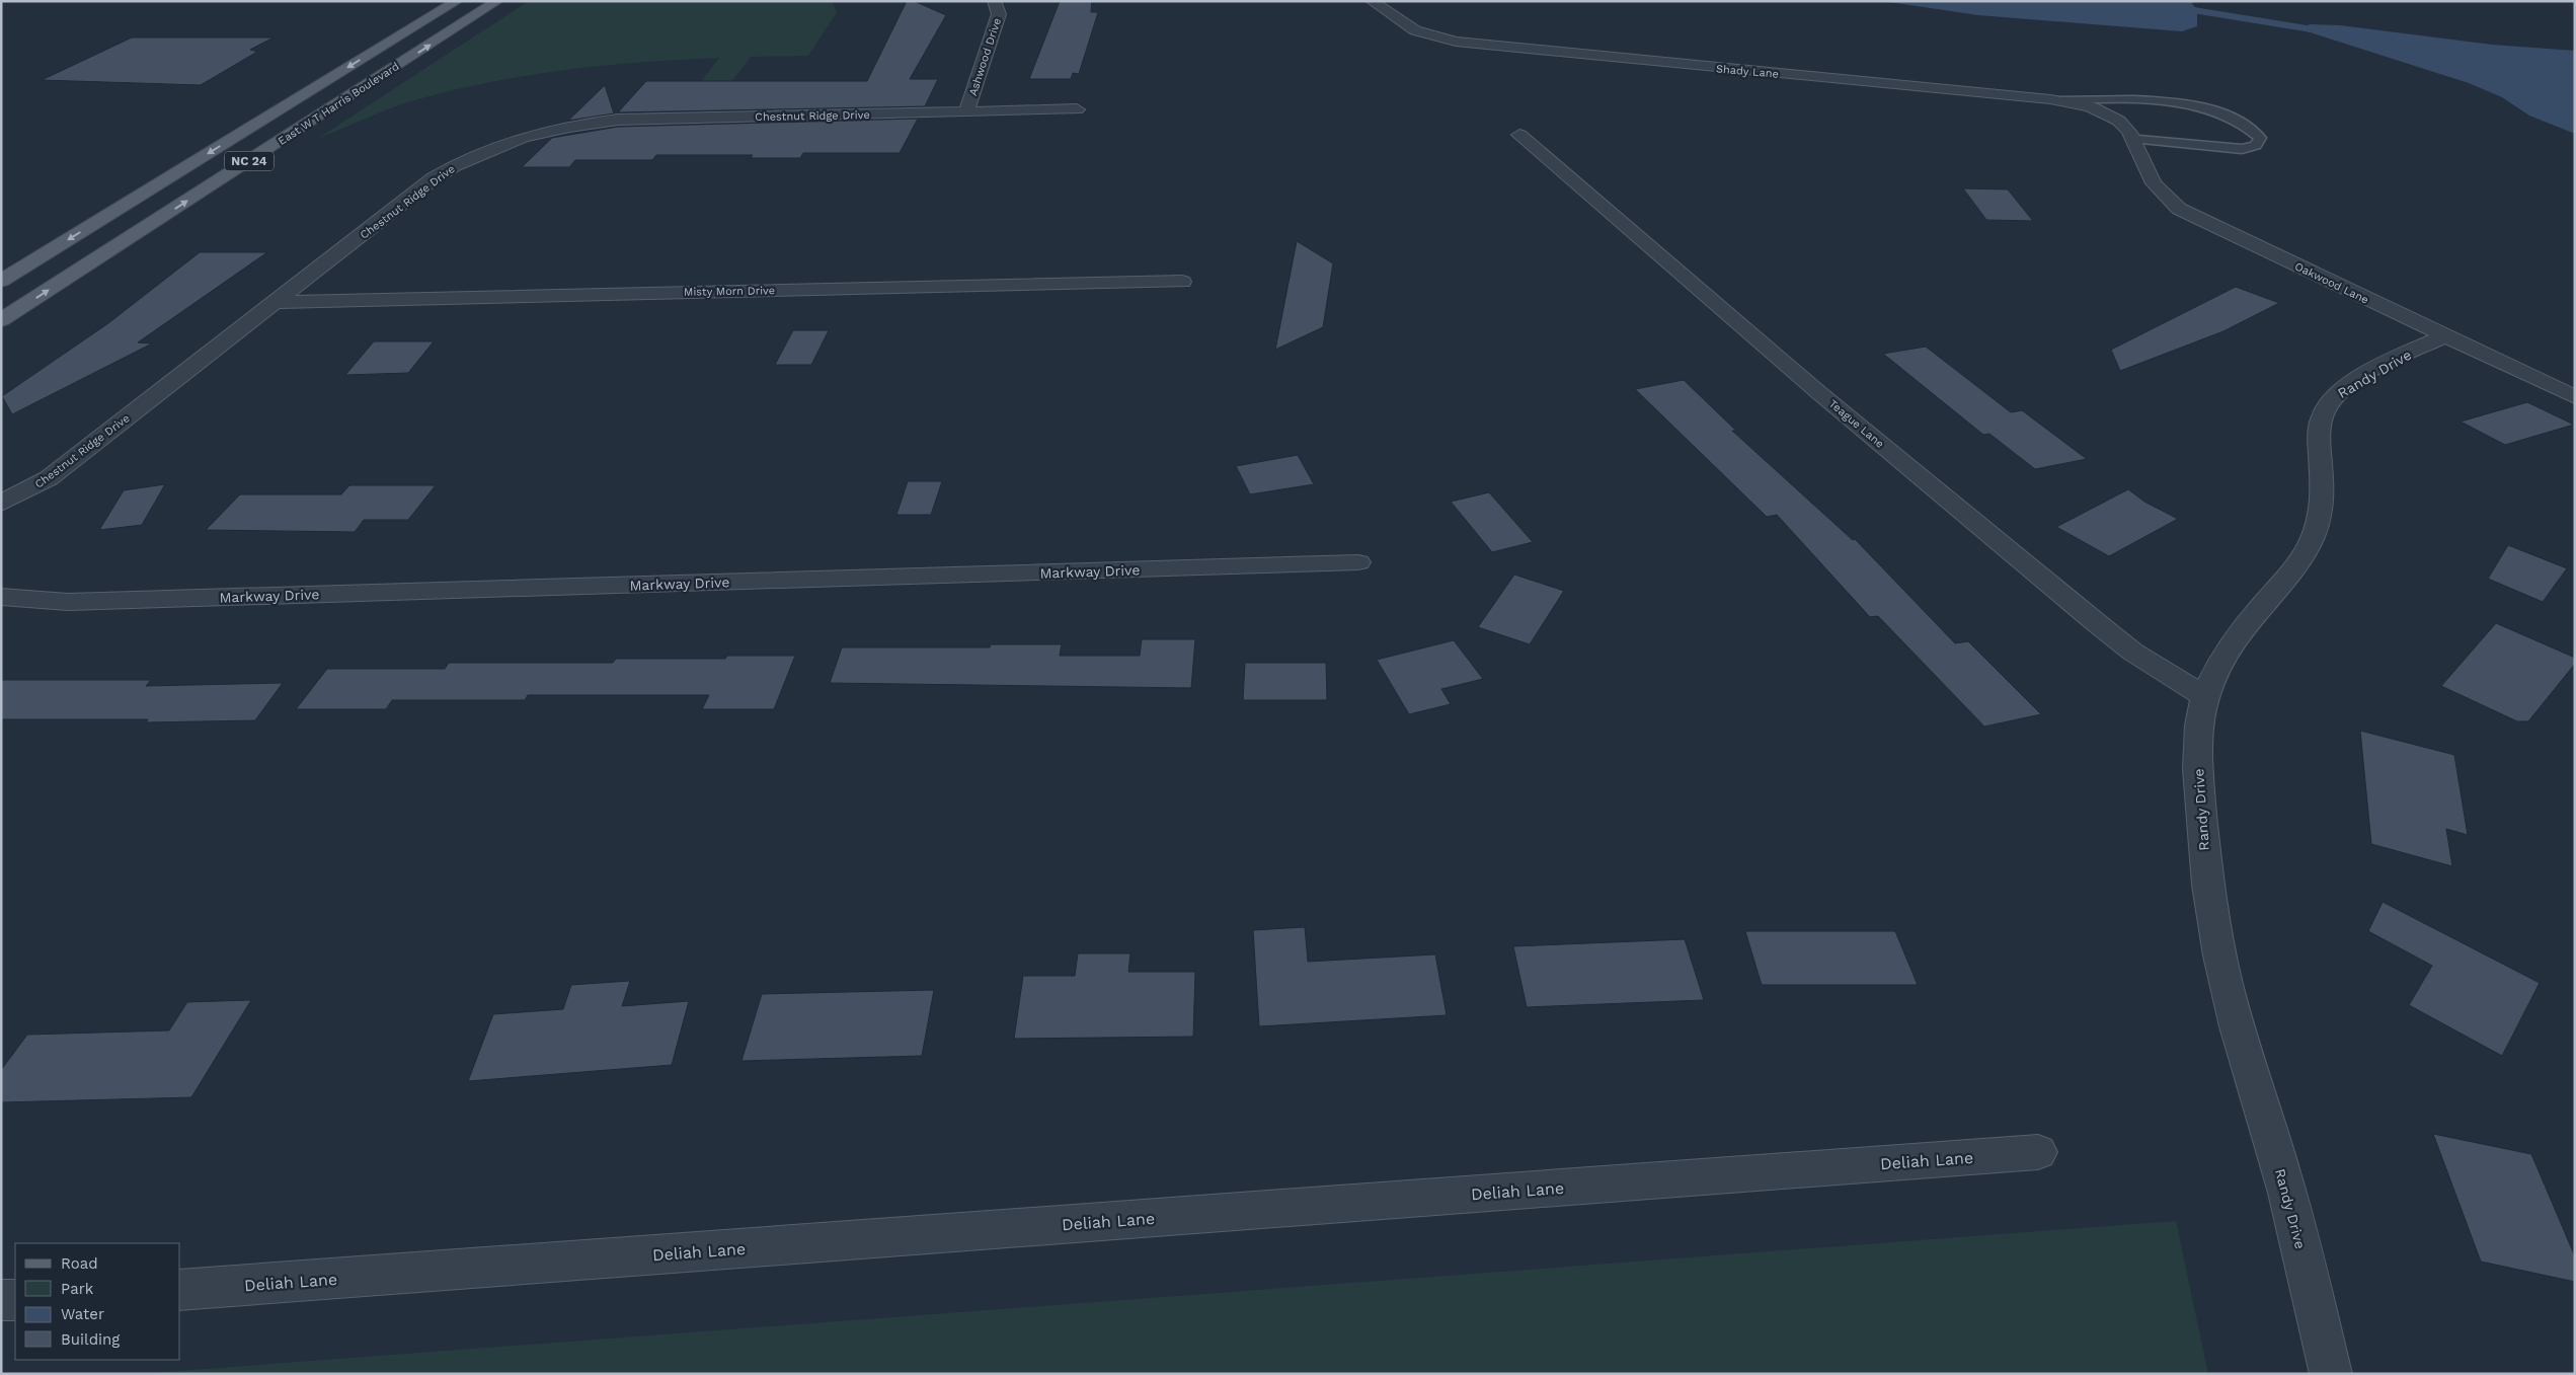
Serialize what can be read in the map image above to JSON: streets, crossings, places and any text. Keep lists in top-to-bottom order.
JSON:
{
  "streets": {
    "main road": ["East W T Harris Boulevard", "NC 24"],
    "street": [
      "Ashwood Drive",
      "Shady Lane",
      "Chestnut Ridge Drive",
      "Oakwood Lane",
      "Misty Morn Drive",
      "Randy Drive",
      "Teague Lane",
      "Markway Drive",
      "Deliah Lane"
    ]
  },
  "crossings": [
    ["Ashwood Drive", "Chestnut Ridge Drive"],
    ["Shady Lane", "Oakwood Lane"],
    ["Chestnut Ridge Drive", "Misty Morn Drive"],
    ["Oakwood Lane", "Randy Drive"],
    ["Randy Drive", "Teague Lane"]
  ],
  "legend": [
    "Road",
    "Park",
    "Water",
    "Building"
  ]
}
